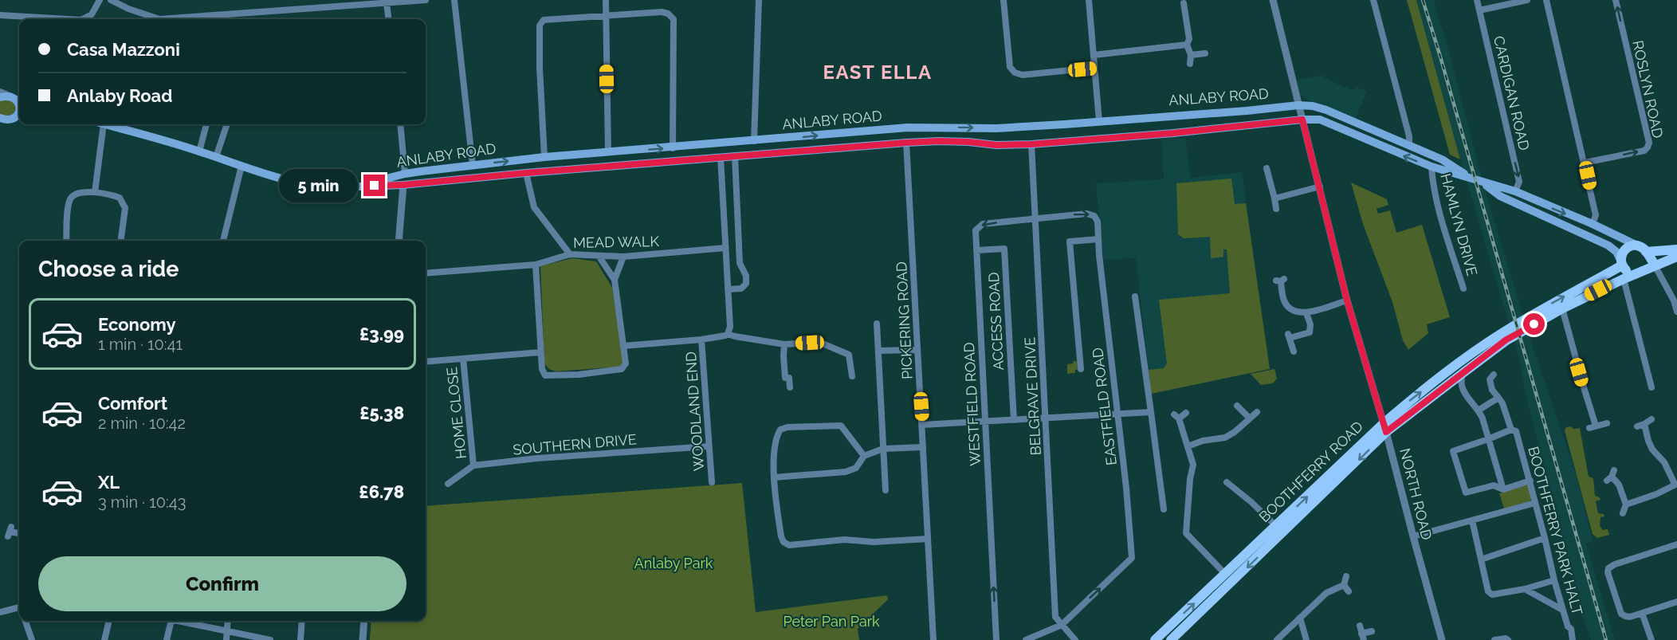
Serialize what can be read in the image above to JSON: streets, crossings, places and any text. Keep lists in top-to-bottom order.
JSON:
{
  "streets": {
    "main road": ["ANLABY ROAD", "BOOTHFERRY ROAD"],
    "street": [
      "ROSLYN ROAD",
      "CARDIGAN ROAD",
      "HAMLYN DRIVE",
      "MEAD WALK",
      "PICKERING ROAD",
      "ACCESS ROAD",
      "BELGRAVE DRIVE",
      "WESTFIELD ROAD",
      "EASTFIELD ROAD",
      "WOODLAND END",
      "HOME CLOSE",
      "SOUTHERN DRIVE",
      "NORTH ROAD",
      "BOOTHFERRY PARK HALT"
    ]
  },
  "crossings": [
    ["CARDIGAN ROAD", "ANLABY ROAD"],
    ["ANLABY ROAD", "HAMLYN DRIVE"],
    ["ANLABY ROAD", "PICKERING ROAD"],
    ["ANLABY ROAD", "BELGRAVE DRIVE"],
    ["ANLABY ROAD", "BOOTHFERRY ROAD"],
    ["ANLABY ROAD", "NORTH ROAD"],
    ["ACCESS ROAD", "WESTFIELD ROAD"],
    ["BELGRAVE DRIVE", "WESTFIELD ROAD"],
    ["BELGRAVE DRIVE", "EASTFIELD ROAD"],
    ["WESTFIELD ROAD", "EASTFIELD ROAD"],
    ["WOODLAND END", "SOUTHERN DRIVE"],
    ["HOME CLOSE", "SOUTHERN DRIVE"],
    ["BOOTHFERRY ROAD", "NORTH ROAD"]
  ],
  "one_way": ["CARDIGAN ROAD"],
  "districts": ["EAST ELLA"],
  "parks": ["Anlaby Park", "Peter Pan Park"],
  "page": {
    "banner": ["Casa Mazzoni", "Anlaby Road"],
    "bubble": "5 min",
    "heading": "Choose a ride",
    "list": [
      {
        "name": "Economy",
        "note": "1 min · 10:41",
        "value": "£3.99"
      },
      {
        "name": "Comfort",
        "note": "2 min · 10:42",
        "value": "£5.38"
      },
      {
        "name": "XL",
        "note": "3 min · 10:43",
        "value": "£6.78"
      }
    ],
    "buttons": "Confirm"
  }
}
